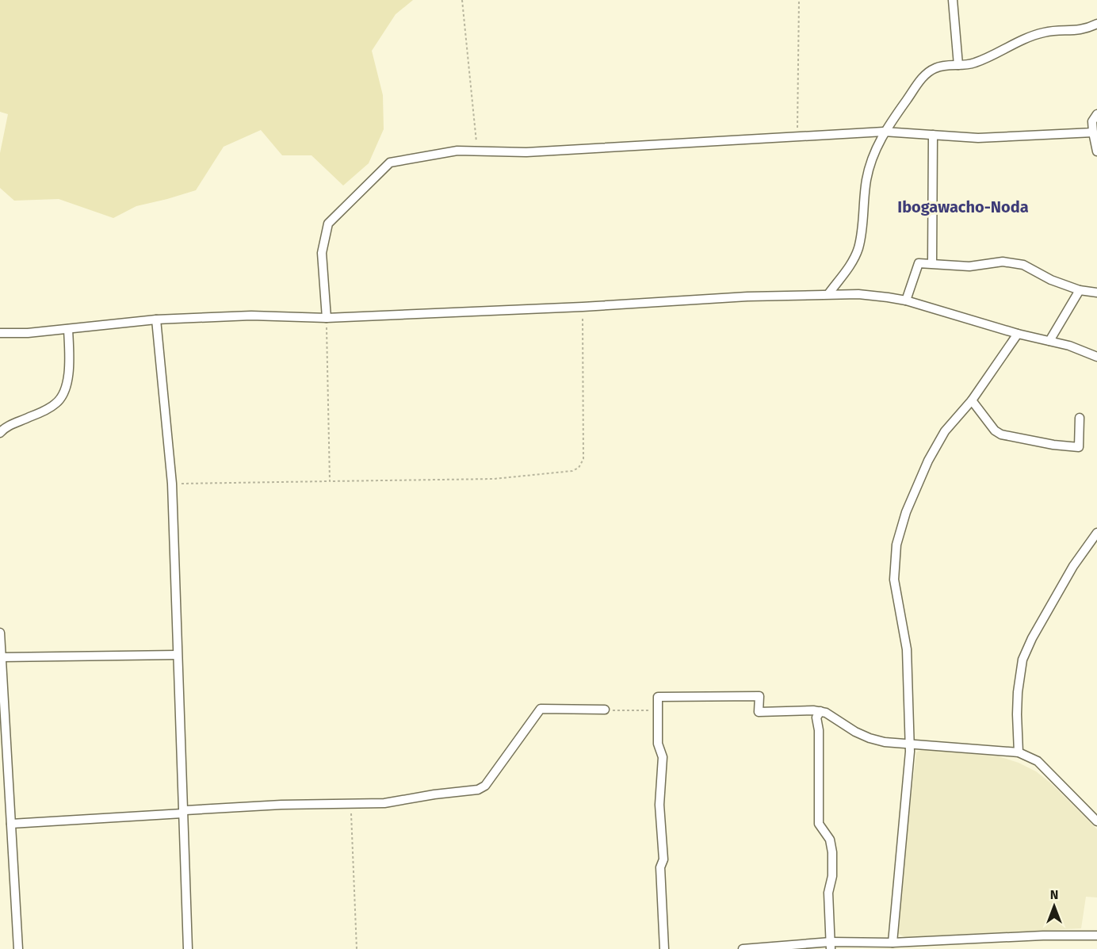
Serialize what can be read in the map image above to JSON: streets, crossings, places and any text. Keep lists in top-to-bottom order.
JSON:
{
  "districts": ["Ibogawacho-Noda"],
  "north": "top"
}
